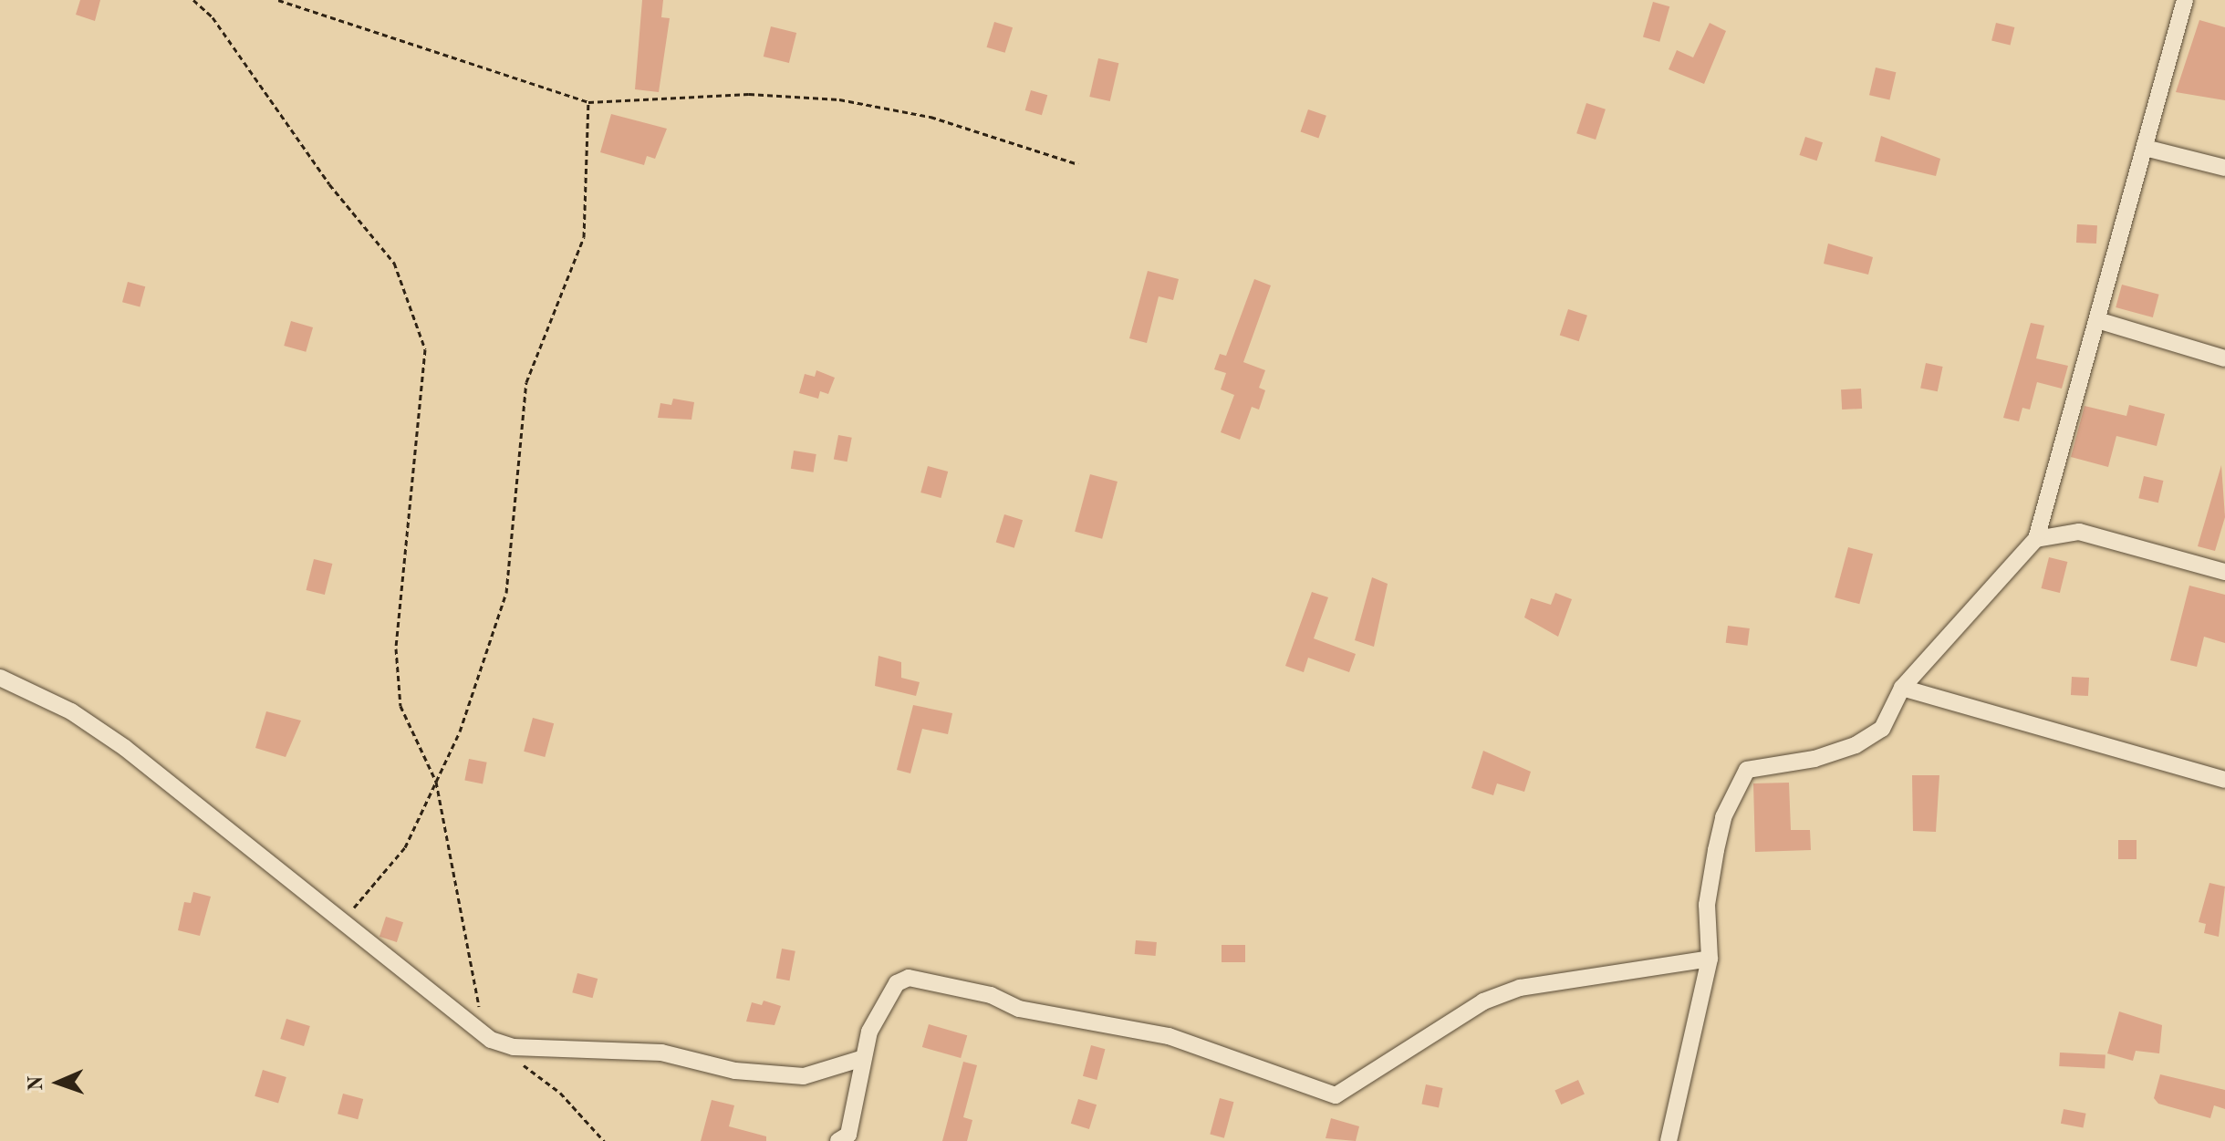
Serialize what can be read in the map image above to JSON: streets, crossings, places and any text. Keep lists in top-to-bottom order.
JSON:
{
  "north": "left"
}
